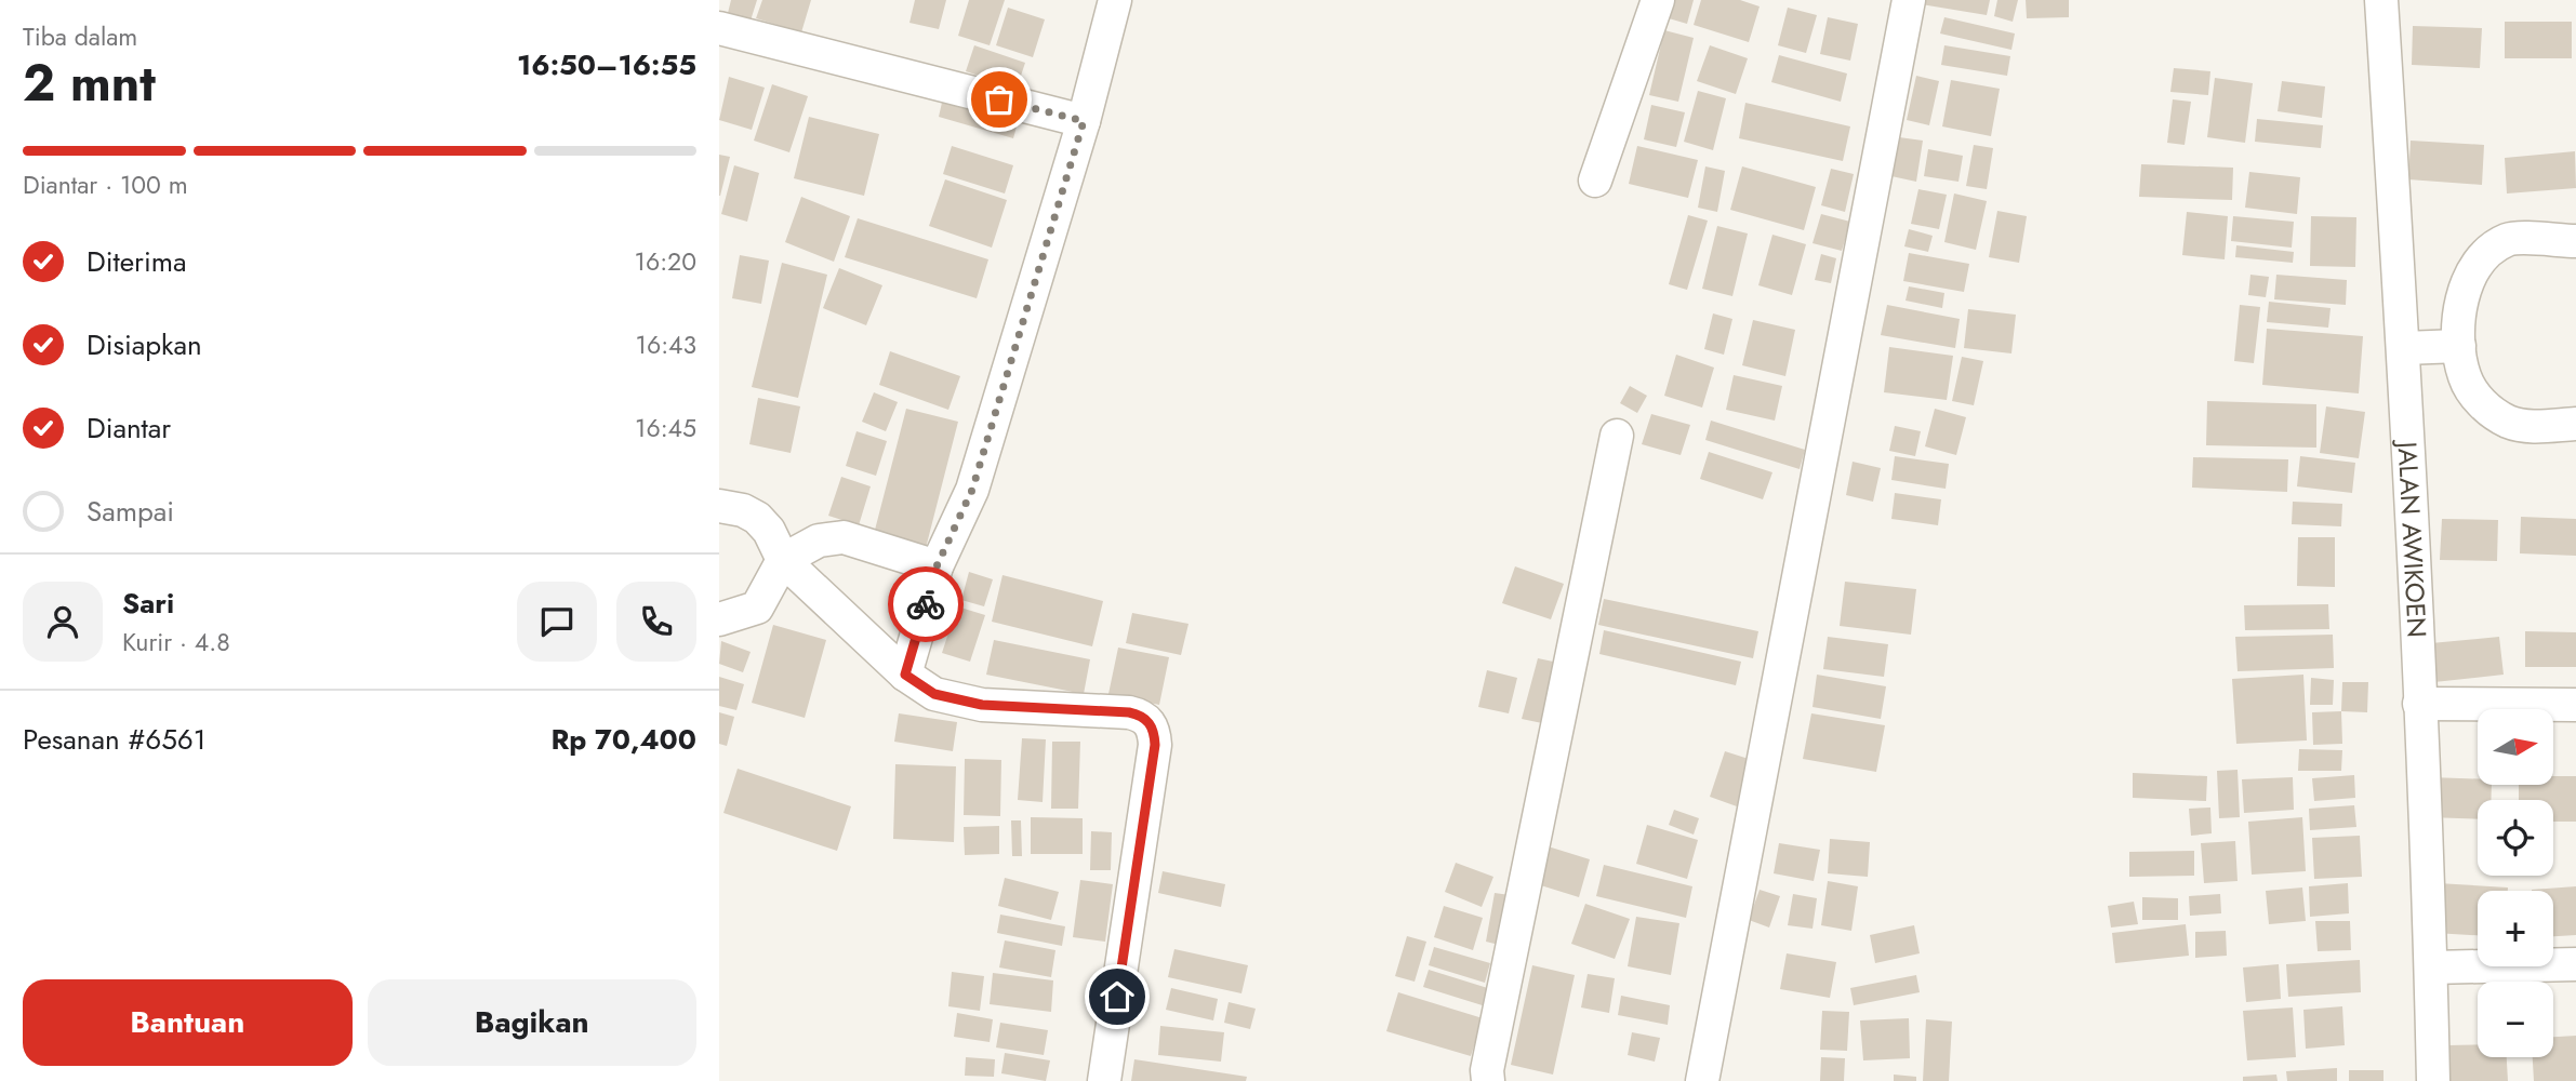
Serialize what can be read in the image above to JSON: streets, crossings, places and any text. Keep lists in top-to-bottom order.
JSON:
{
  "streets": {
    "street": ["JALAN AWIKOEN"]
  },
  "north": "right",
  "page": {
    "heading": ["2 mnt", "Tiba dalam", "16:50–16:55"],
    "panel": [
      "Sari",
      "Kurir · 4.8",
      "Pesanan #6561",
      "Rp 70,400"
    ],
    "bar": "Diantar · 100 m",
    "list": [
      ["Diterima", "16:20"],
      ["Disiapkan", "16:43"],
      ["Diantar", "16:45"],
      "Sampai"
    ],
    "map_buttons": ["+", "−"],
    "buttons": ["Bantuan", "Bagikan"]
  }
}
